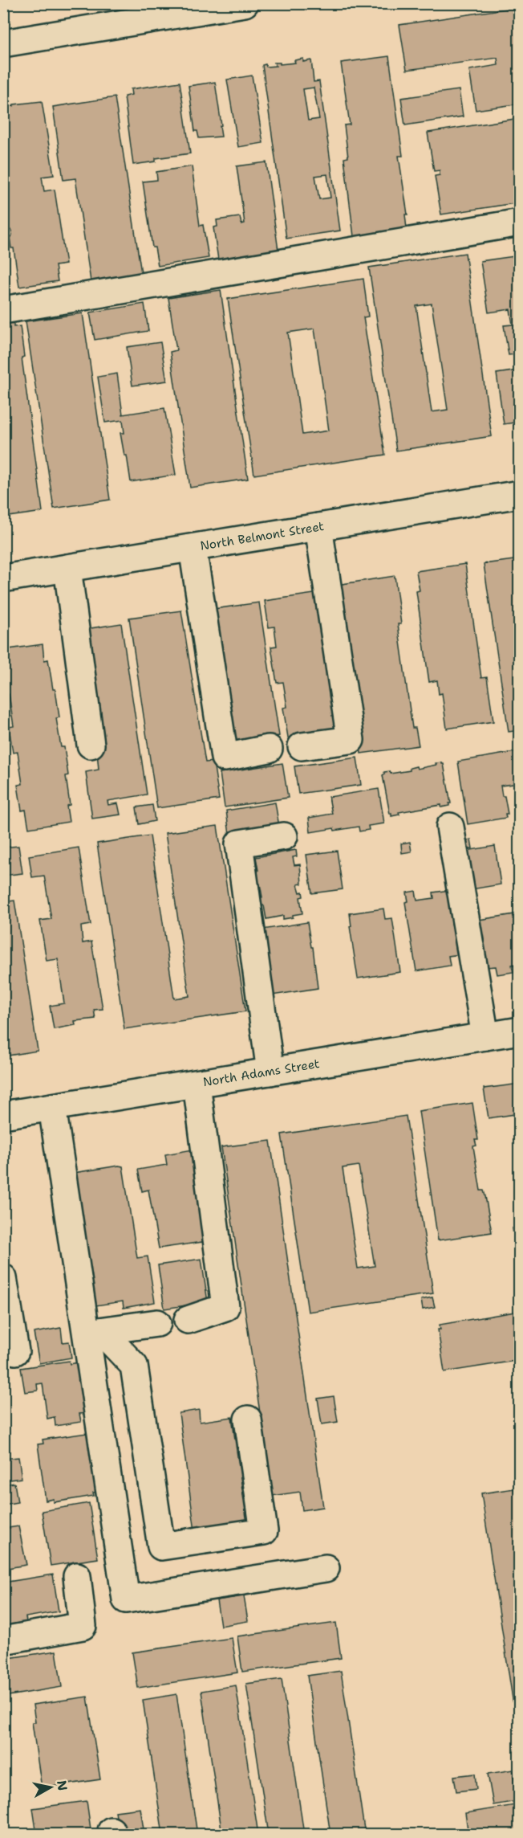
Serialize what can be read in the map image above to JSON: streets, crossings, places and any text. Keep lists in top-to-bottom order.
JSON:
{
  "streets": {
    "street": ["North Belmont Street", "North Adams Street"]
  },
  "north": "right"
}
